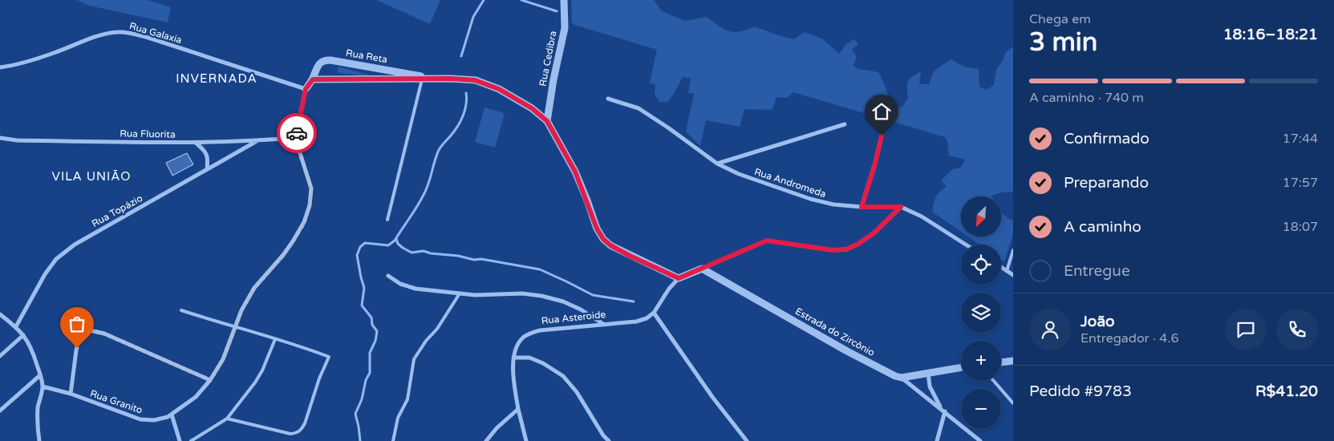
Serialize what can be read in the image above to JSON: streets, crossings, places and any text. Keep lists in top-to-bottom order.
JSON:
{
  "streets": {
    "street": [
      "Rua Galaxia",
      "Rua Reta",
      "Rua Cedibra",
      "Rua Fluorita",
      "Rua Andromeda",
      "Rua Topázio",
      "Rua Asteroide",
      "Estrada do Zircônio",
      "Rua Granito"
    ]
  },
  "crossings": [
    ["Rua Galaxia", "Rua Reta"],
    ["Rua Galaxia", "Rua Granito"],
    ["Rua Reta", "Rua Cedibra"],
    ["Rua Reta", "Rua Granito"],
    ["Rua Fluorita", "Rua Topázio"],
    ["Rua Fluorita", "Rua Granito"]
  ],
  "districts": ["INVERNADA", "VILA UNIÃO"],
  "north": "bottom left",
  "page": {
    "heading": ["3 min", "Chega em", "18:16–18:21"],
    "panel": [
      "João",
      "Entregador · 4.6",
      "Pedido #9783",
      "R$41.20"
    ],
    "bar": "A caminho · 740 m",
    "list": [
      ["Confirmado", "17:44"],
      ["Preparando", "17:57"],
      ["A caminho", "18:07"],
      "Entregue"
    ],
    "map_buttons": ["+", "−"]
  }
}
